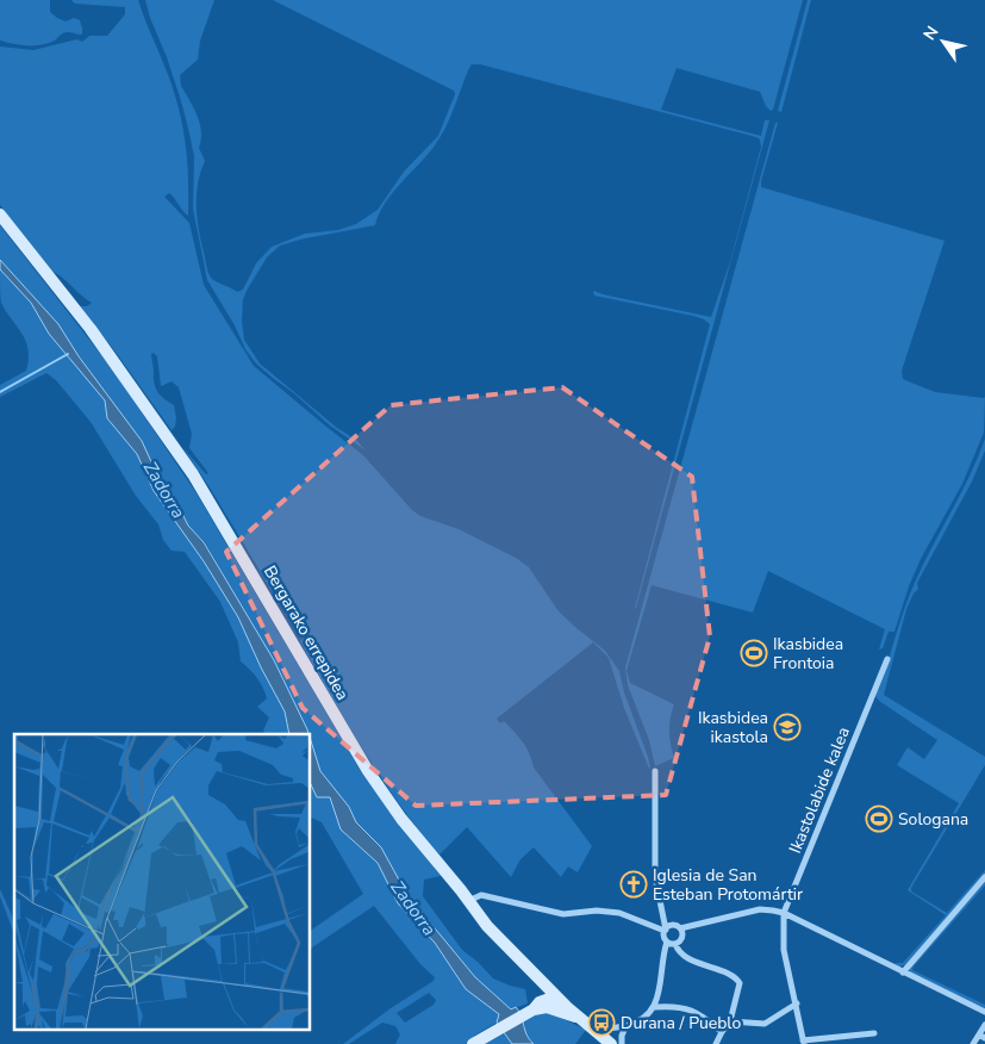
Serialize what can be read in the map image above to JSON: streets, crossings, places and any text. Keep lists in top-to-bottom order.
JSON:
{
  "streets": {
    "street": ["Bergarako errepidea", "Ikastolabide kalea"]
  },
  "water": ["Zadorra"],
  "places": {
    "sports": ["Ikasbidea Frontoia", "Sologana"],
    "school or university": ["Ikasbidea ikastola"],
    "church": ["Iglesia de San Esteban Protomártir"],
    "bus stop": ["Durana / Pueblo"]
  },
  "north": "top left"
}
